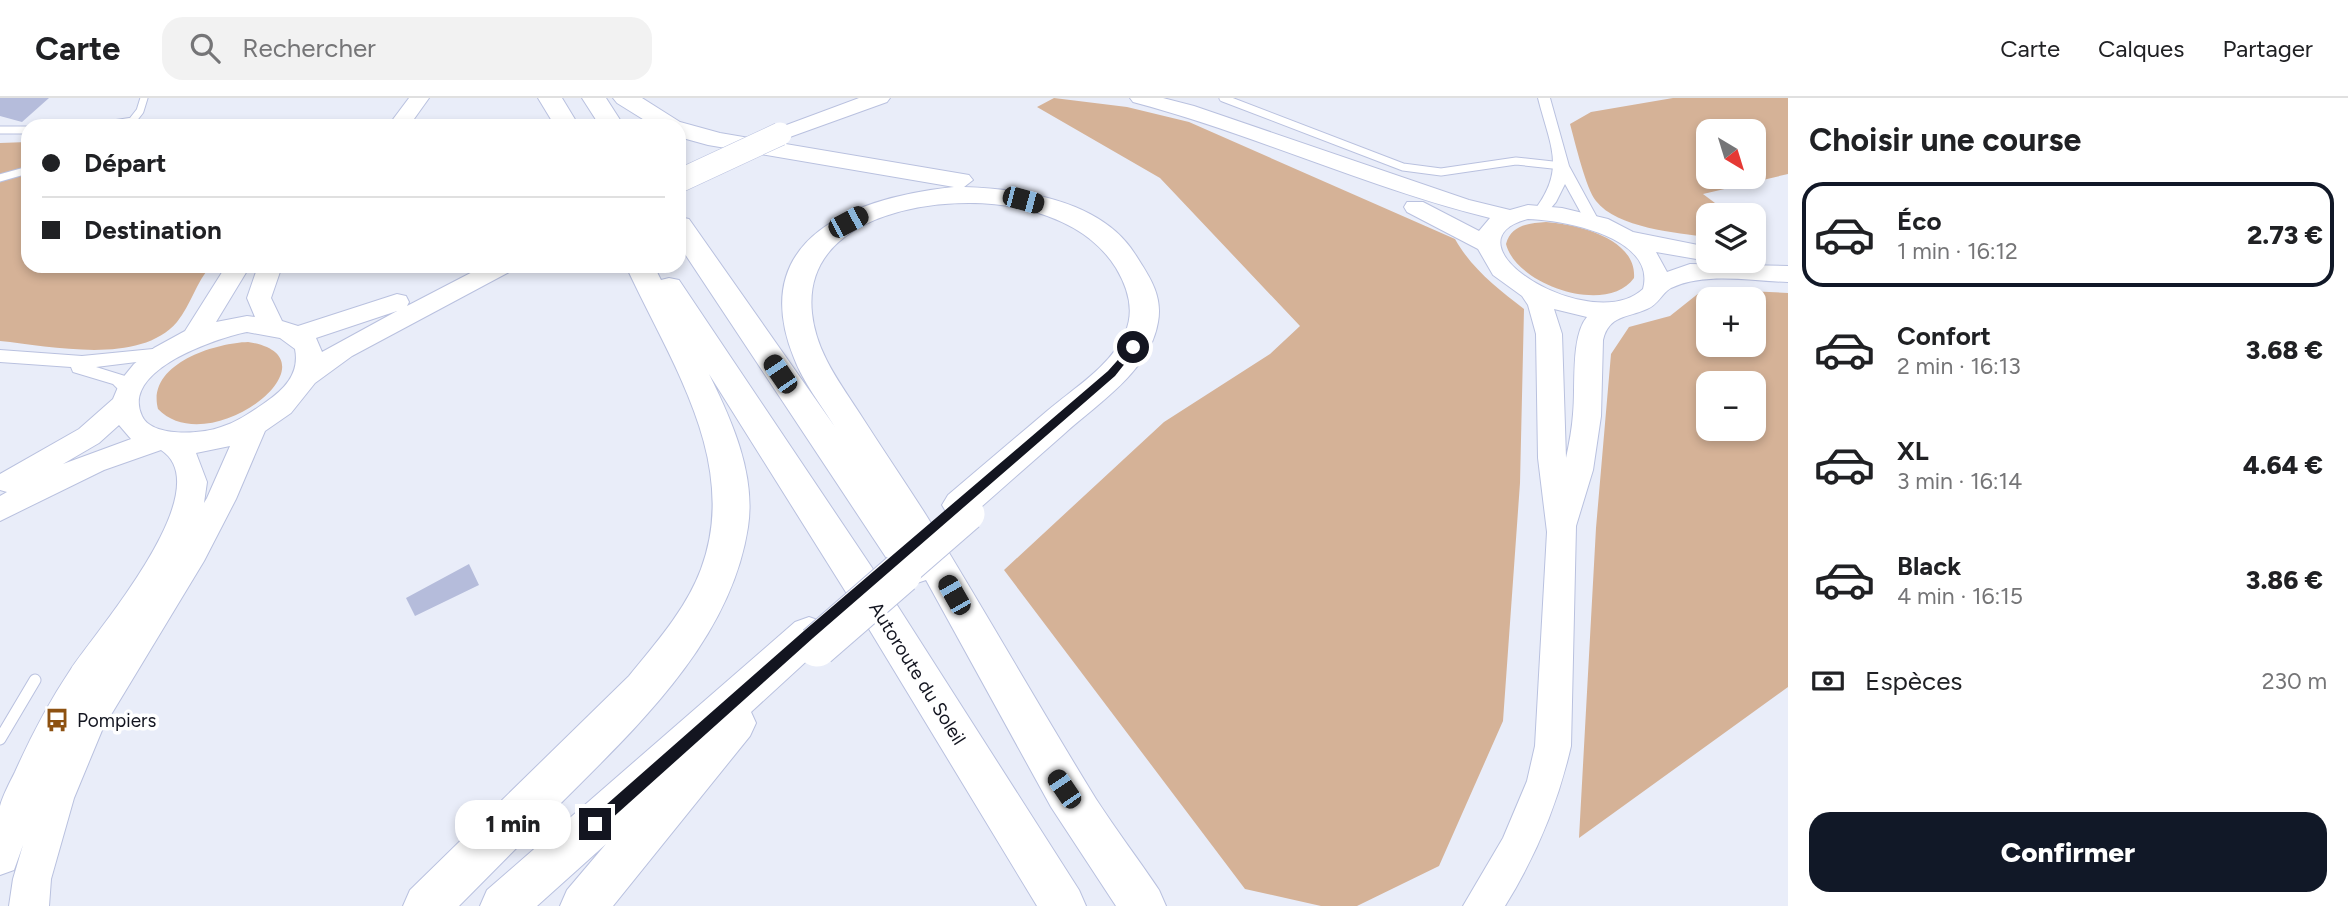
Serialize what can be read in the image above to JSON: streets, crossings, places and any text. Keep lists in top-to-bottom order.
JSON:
{
  "streets": {
    "highway": ["Autoroute du Soleil"]
  },
  "places": {
    "bus stop": ["Pompiers"]
  },
  "north": "bottom right",
  "page": {
    "header": "Carte",
    "search": "Rechercher",
    "nav": ["Carte", "Calques", "Partager"],
    "heading": "Choisir une course",
    "map_buttons": ["+", "−"],
    "banner": ["Départ", "Destination"],
    "list": [
      {
        "name": "Éco",
        "note": "1 min · 16:12",
        "value": "2.73 €"
      },
      {
        "name": "Confort",
        "note": "2 min · 16:13",
        "value": "3.68 €"
      },
      {
        "name": "XL",
        "note": "3 min · 16:14",
        "value": "4.64 €"
      },
      {
        "name": "Black",
        "note": "4 min · 16:15",
        "value": "3.86 €"
      }
    ],
    "pay": ["Espèces", "230 m"],
    "buttons": "Confirmer",
    "bubble": "1 min"
  }
}
